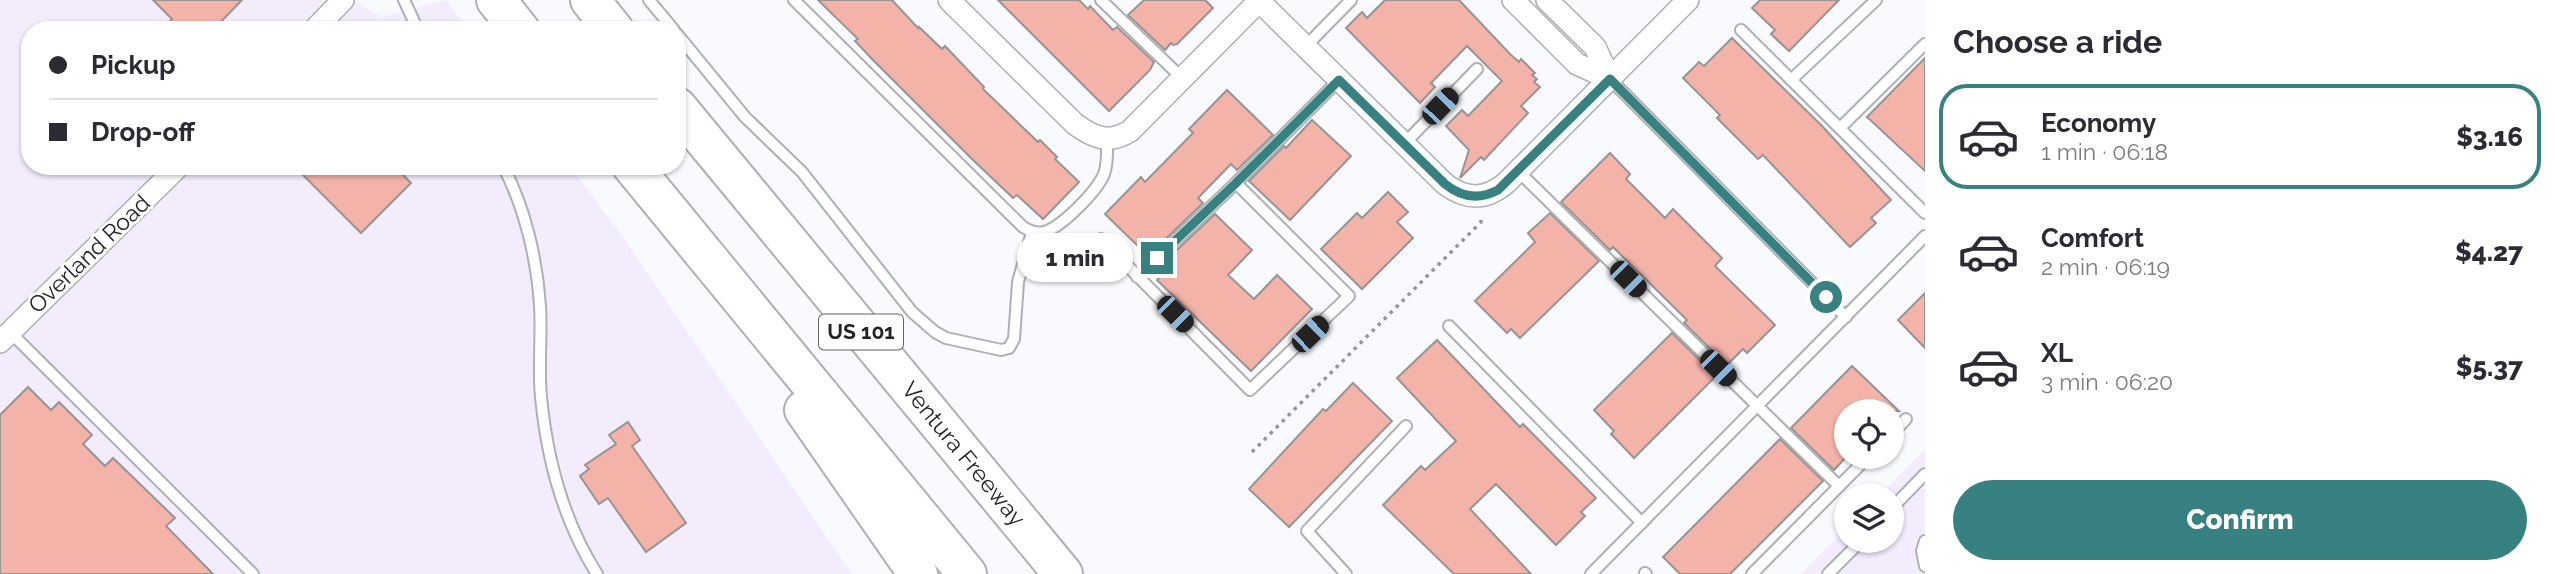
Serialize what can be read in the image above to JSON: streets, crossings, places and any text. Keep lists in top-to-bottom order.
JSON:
{
  "streets": {
    "highway": ["US 101", "Ventura Freeway"],
    "street": ["Overland Road"]
  },
  "page": {
    "heading": "Choose a ride",
    "banner": ["Pickup", "Drop-off"],
    "list": [
      {
        "name": "Economy",
        "note": "1 min · 06:18",
        "value": "$3.16"
      },
      {
        "name": "Comfort",
        "note": "2 min · 06:19",
        "value": "$4.27"
      },
      {
        "name": "XL",
        "note": "3 min · 06:20",
        "value": "$5.37"
      }
    ],
    "bubble": "1 min",
    "buttons": "Confirm"
  }
}
